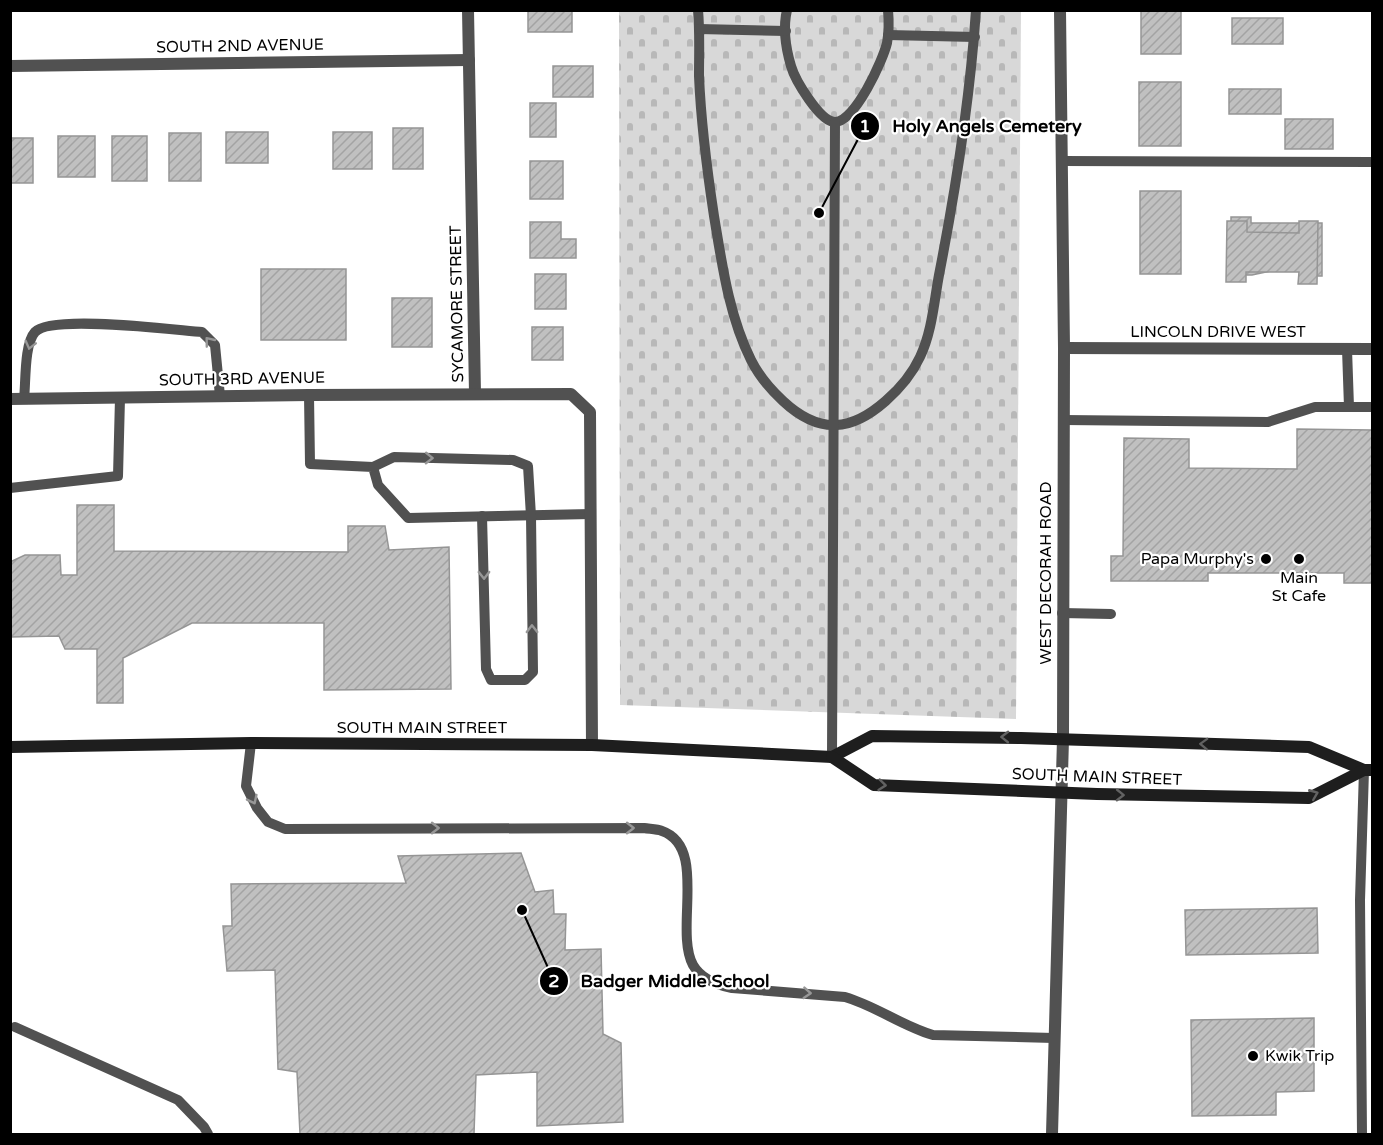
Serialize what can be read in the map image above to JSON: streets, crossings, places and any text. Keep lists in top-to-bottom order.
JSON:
{
  "streets": {
    "main road": ["SOUTH MAIN STREET"],
    "street": [
      "SOUTH 2ND AVENUE",
      "SYCAMORE STREET",
      "LINCOLN DRIVE WEST",
      "SOUTH 3RD AVENUE",
      "WEST DECORAH ROAD"
    ]
  },
  "crossings": [
    ["SOUTH 2ND AVENUE", "SYCAMORE STREET"],
    ["SYCAMORE STREET", "SOUTH 3RD AVENUE"],
    ["SYCAMORE STREET", "SOUTH MAIN STREET"],
    ["LINCOLN DRIVE WEST", "WEST DECORAH ROAD"],
    ["WEST DECORAH ROAD", "SOUTH MAIN STREET"]
  ],
  "places": [
    "Holy Angels Cemetery",
    "Papa Murphy's",
    "Main St Cafe",
    "Badger Middle School",
    "Kwik Trip"
  ]
}
